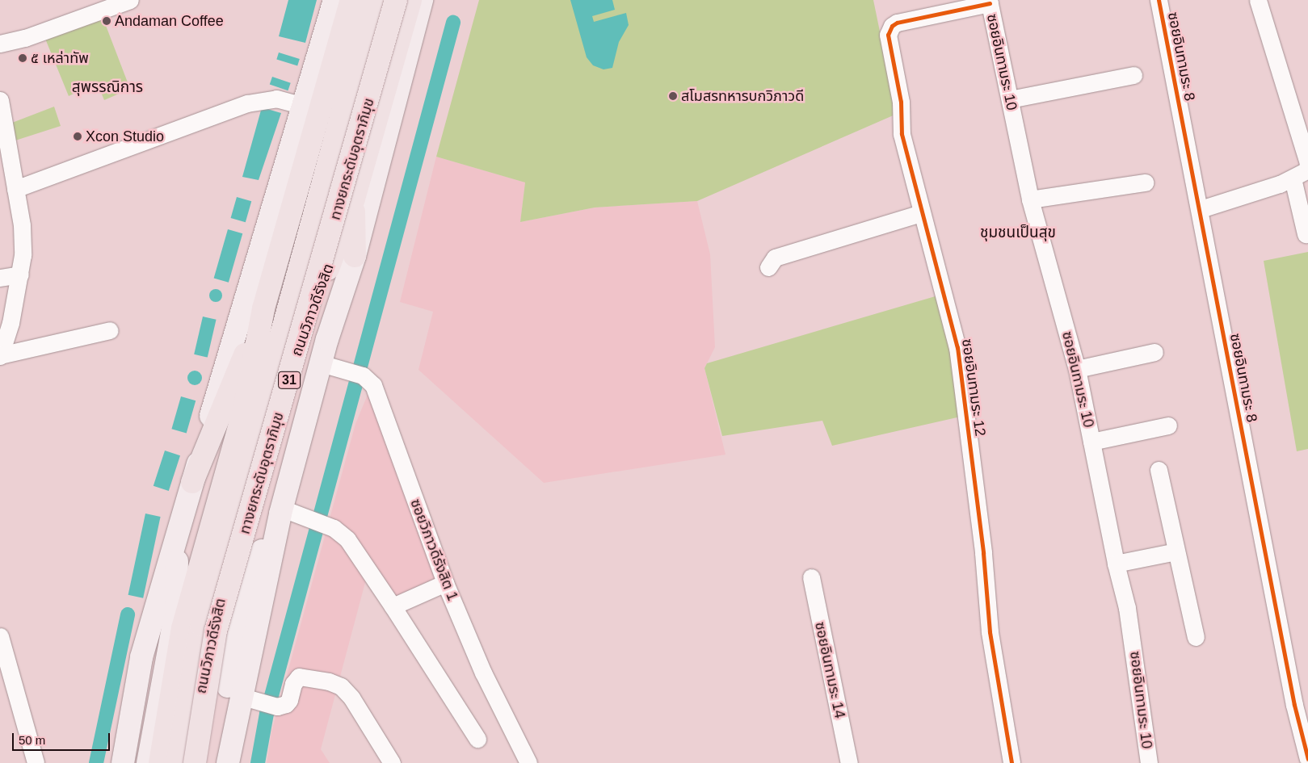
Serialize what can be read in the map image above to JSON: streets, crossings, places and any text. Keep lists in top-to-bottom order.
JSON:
{
  "streets": {
    "highway": ["ทางยกระดับอุตราภิมุข", "ถนนวิภาวดีรังสิต", "31"],
    "street": [
      "ซอยอินทามระ 8",
      "ซอยอินทามระ 10",
      "ซอยอินทามระ 12",
      "ซอยวิภาวดีรังสิต 1",
      "ซอยอินทามระ 14"
    ]
  },
  "crossings": [
    ["ซอยอินทามระ 10", "ซอยอินทามระ 12"],
    ["ถนนวิภาวดีรังสิต", "31"],
    ["ถนนวิภาวดีรังสิต", "ซอยวิภาวดีรังสิต 1"]
  ],
  "districts": ["สุพรรณิการ", "ชุมชนเป็นสุข"],
  "places": [
    "Andaman Coffee",
    "๕ เหล่าทัพ",
    "สโมสรทหารบกวิภาวดี",
    "Xcon Studio"
  ],
  "scale_bar": "50 m"
}
